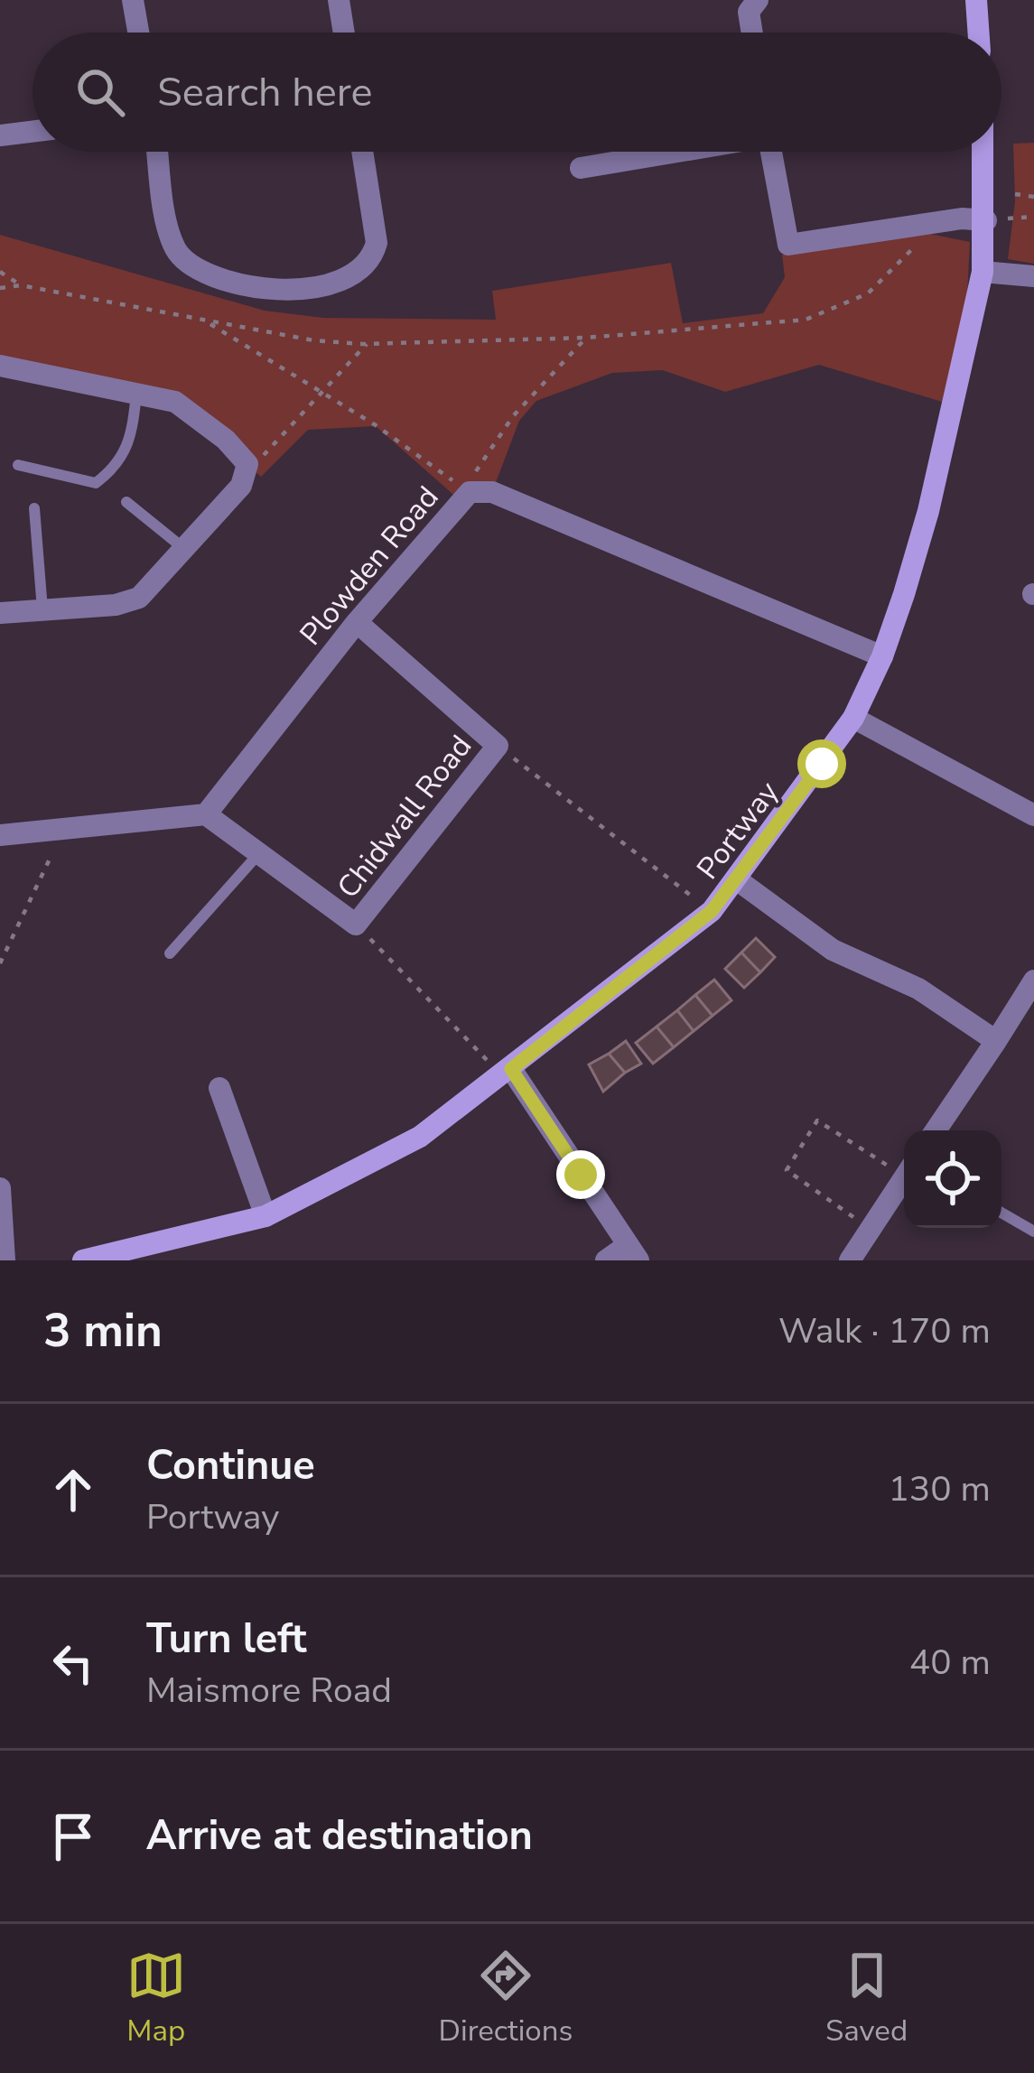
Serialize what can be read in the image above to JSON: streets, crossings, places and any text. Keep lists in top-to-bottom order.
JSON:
{
  "streets": {
    "street": ["Plowden Road", "Chidwall Road", "Portway"]
  },
  "crossings": [
    ["Plowden Road", "Chidwall Road"],
    ["Plowden Road", "Portway"]
  ],
  "page": {
    "search": "Search here",
    "heading": ["3 min", "Walk · 170 m"],
    "list": [
      ["Continue", "Portway", "130 m"],
      ["Turn left", "Maismore Road", "40 m"],
      "Arrive at destination"
    ],
    "nav": ["Map", "Directions", "Saved"]
  }
}
